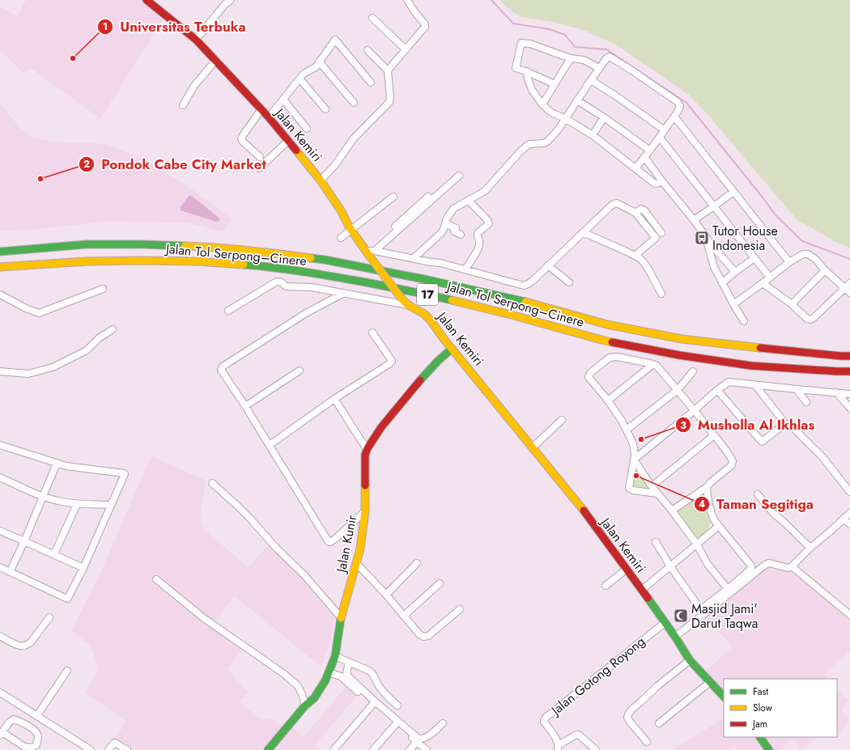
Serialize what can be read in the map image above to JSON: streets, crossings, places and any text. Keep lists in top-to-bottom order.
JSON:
{
  "streets": {
    "main road": [
      "Jalan Kemiri",
      "Jalan Tol Serpong–Cinere",
      "17",
      "Jalan Kunir"
    ],
    "street": ["Jalan Gotong Royong"]
  },
  "crossings": [
    ["Jalan Kemiri", "Jalan Kunir"],
    ["Jalan Kemiri", "Jalan Gotong Royong"]
  ],
  "places": {
    "other": [
      "Universitas Terbuka",
      "Pondok Cabe City Market",
      "Musholla Al Ikhlas",
      "Taman Segitiga"
    ],
    "bus stop": ["Tutor House Indonesia"],
    "mosque": ["Masjid Jami' Darut Taqwa"]
  },
  "legend": ["Fast", "Slow", "Jam"]
}
